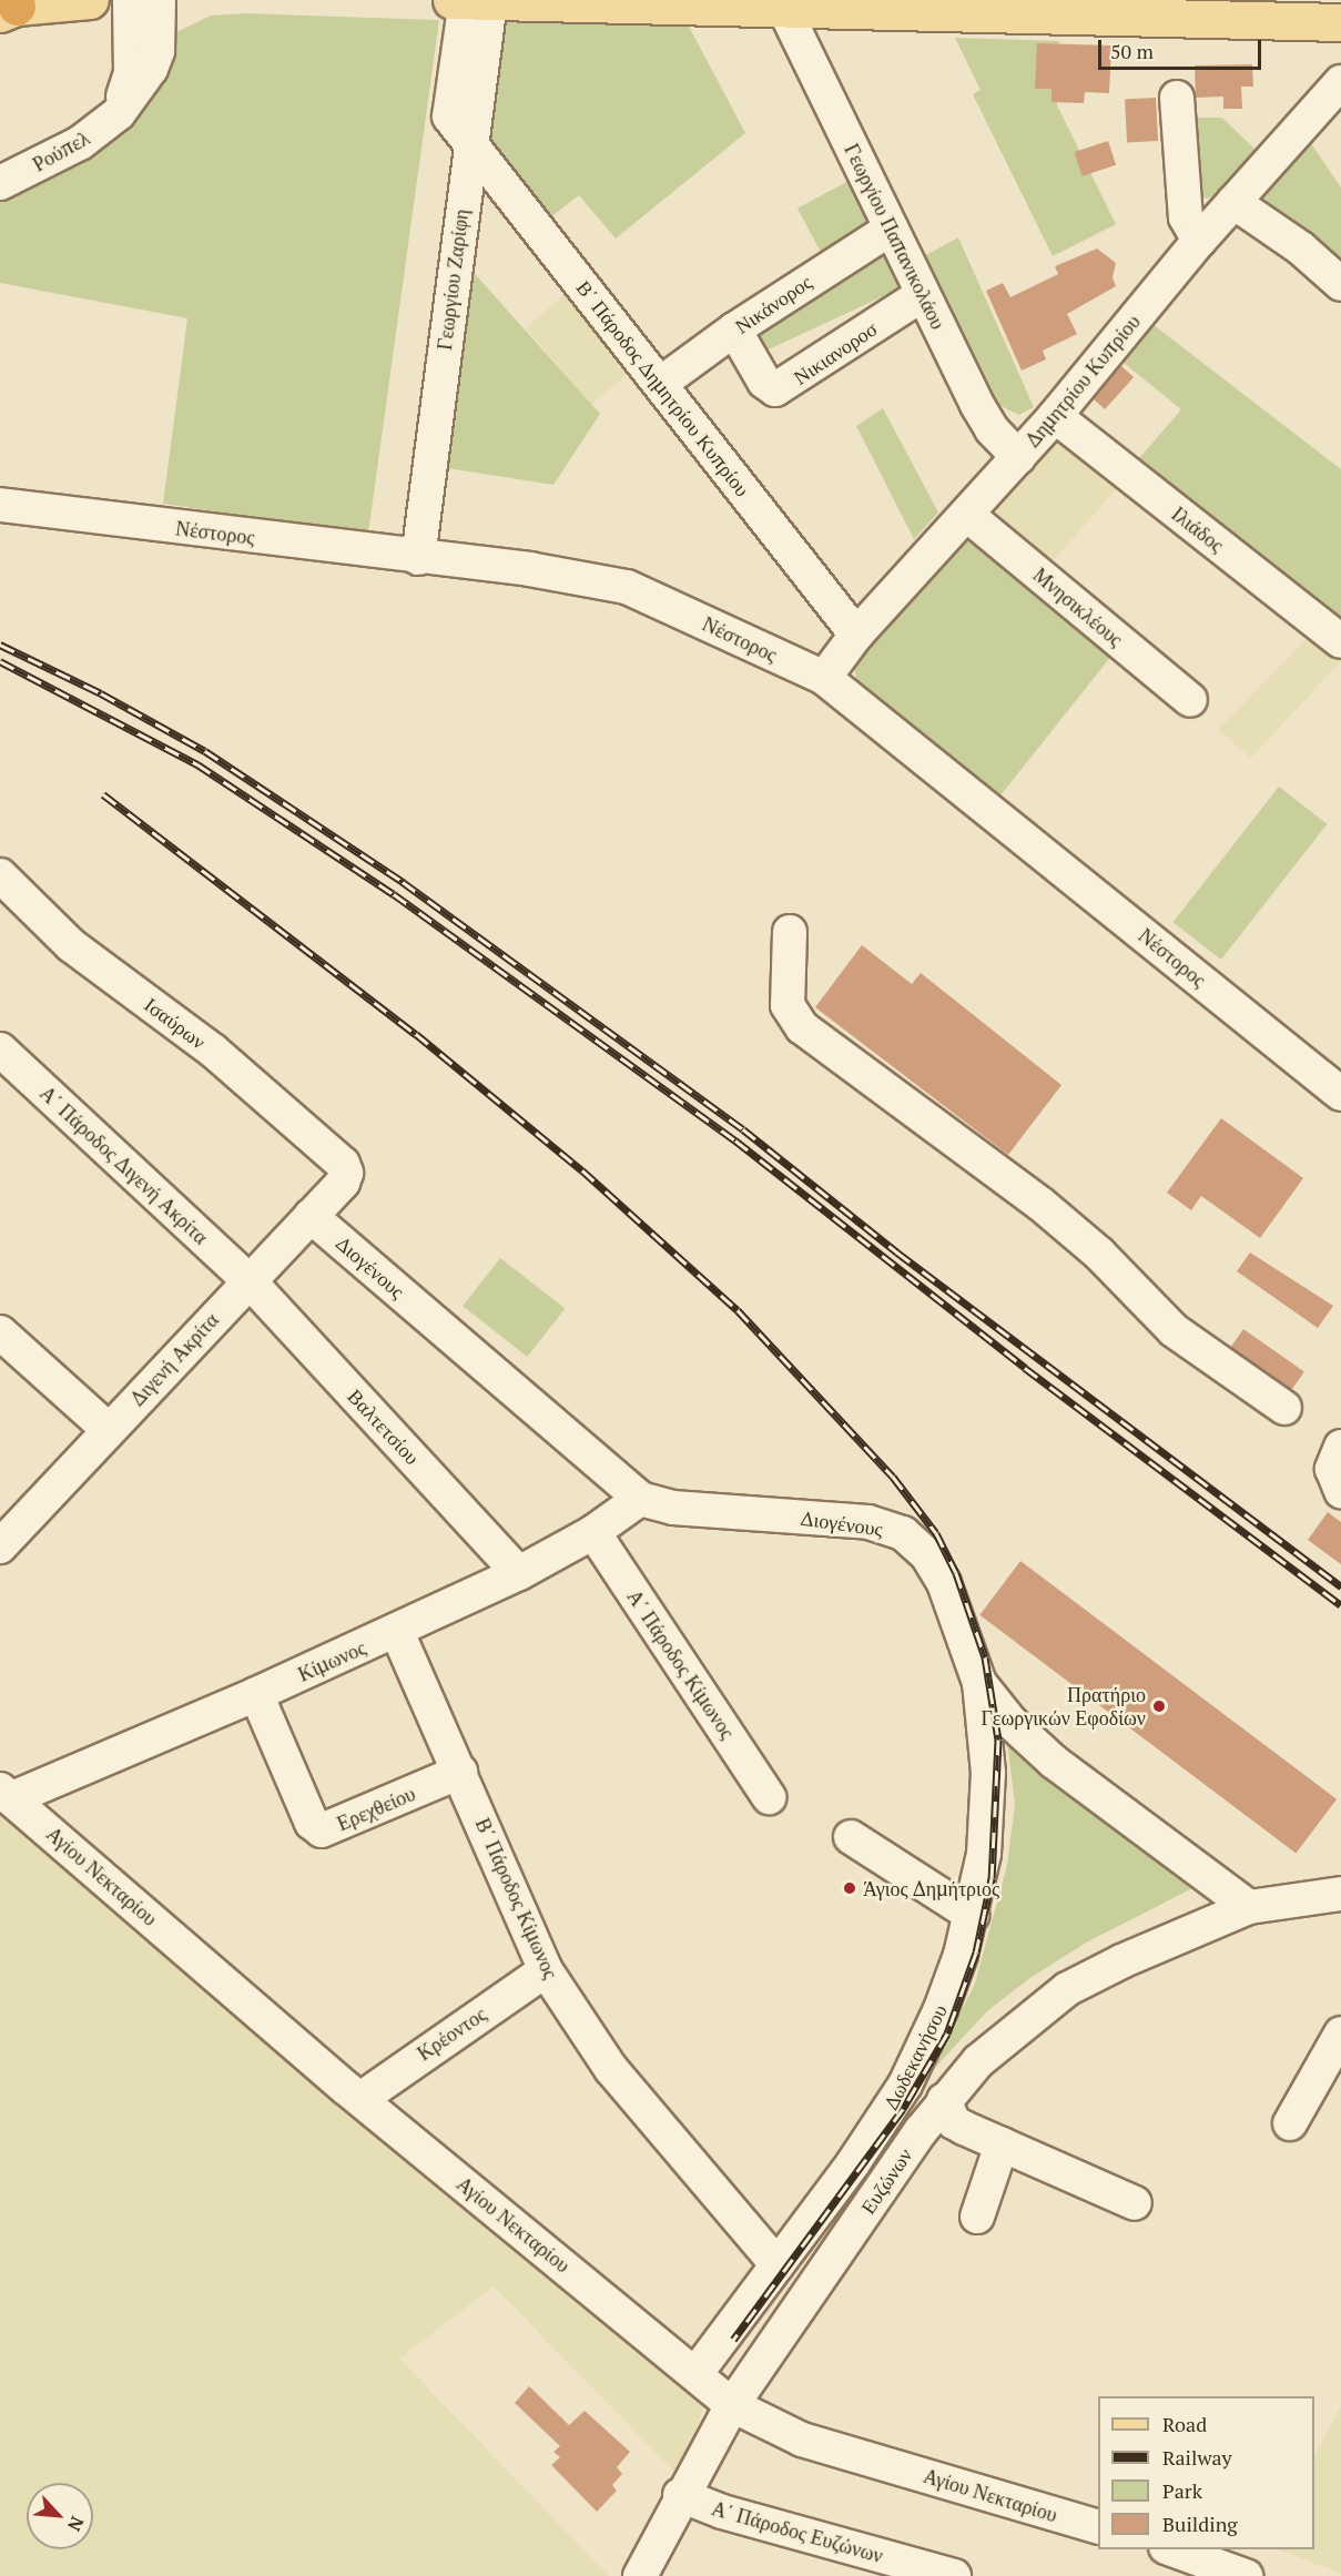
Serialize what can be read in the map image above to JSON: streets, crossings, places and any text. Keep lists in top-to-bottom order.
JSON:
{
  "streets": {
    "street": [
      "Ρούπελ",
      "Γεωργίου Παπανικολάου",
      "Γεωργίου Ζαρίφη",
      "Νικάνορος",
      "Νικιανοροσ",
      "Δημητρίου Κυπρίου",
      "Β΄ Πάροδος Δημητρίου Κυπρίου",
      "Ιλιάδος",
      "Νέστορος",
      "Μνησικλέους",
      "Ισαύρων",
      "Α΄ Πάροδος Διγενή Ακρίτα",
      "Διογένους",
      "Διγενή Ακρίτα",
      "Βαλτετσίου",
      "Κίμωνος",
      "Α΄ Πάροδος Κίμωνος",
      "Ερεχθείου",
      "Αγίου Νεκταρίου",
      "Β΄ Πάροδος Κίμωνος",
      "Κρέοντος",
      "Δωδεκανήσου",
      "Ευζώνων",
      "Α΄ Πάροδος Ευζώνων"
    ]
  },
  "crossings": [
    ["Γεωργίου Παπανικολάου", "Νικάνορος"],
    ["Γεωργίου Παπανικολάου", "Νικιανοροσ"],
    ["Γεωργίου Παπανικολάου", "Δημητρίου Κυπρίου"],
    ["Γεωργίου Ζαρίφη", "Β΄ Πάροδος Δημητρίου Κυπρίου"],
    ["Γεωργίου Ζαρίφη", "Νέστορος"],
    ["Νικάνορος", "Νικιανοροσ"],
    ["Νικάνορος", "Β΄ Πάροδος Δημητρίου Κυπρίου"],
    ["Δημητρίου Κυπρίου", "Β΄ Πάροδος Δημητρίου Κυπρίου"],
    ["Δημητρίου Κυπρίου", "Ιλιάδος"],
    ["Δημητρίου Κυπρίου", "Νέστορος"],
    ["Δημητρίου Κυπρίου", "Μνησικλέους"],
    ["Ισαύρων", "Διγενή Ακρίτα"],
    ["Α΄ Πάροδος Διγενή Ακρίτα", "Διγενή Ακρίτα"],
    ["Α΄ Πάροδος Διγενή Ακρίτα", "Βαλτετσίου"],
    ["Διογένους", "Διγενή Ακρίτα"],
    ["Διογένους", "Κίμωνος"],
    ["Διογένους", "Δωδεκανήσου"],
    ["Διογένους", "Ευζώνων"],
    ["Διγενή Ακρίτα", "Βαλτετσίου"],
    ["Βαλτετσίου", "Κίμωνος"],
    ["Κίμωνος", "Α΄ Πάροδος Κίμωνος"],
    ["Κίμωνος", "Ερεχθείου"],
    ["Κίμωνος", "Αγίου Νεκταρίου"],
    ["Κίμωνος", "Β΄ Πάροδος Κίμωνος"],
    ["Ερεχθείου", "Β΄ Πάροδος Κίμωνος"],
    ["Αγίου Νεκταρίου", "Κρέοντος"],
    ["Αγίου Νεκταρίου", "Δωδεκανήσου"],
    ["Αγίου Νεκταρίου", "Ευζώνων"],
    ["Β΄ Πάροδος Κίμωνος", "Κρέοντος"],
    ["Β΄ Πάροδος Κίμωνος", "Δωδεκανήσου"],
    ["Ευζώνων", "Α΄ Πάροδος Ευζώνων"]
  ],
  "places": ["Πρατήριο Γεωργικών Εφοδίων", "Άγιος Δημήτριος"],
  "legend": [
    "Road",
    "Railway",
    "Park",
    "Building"
  ],
  "scale_bar": "50 m",
  "north": "bottom right"
}
